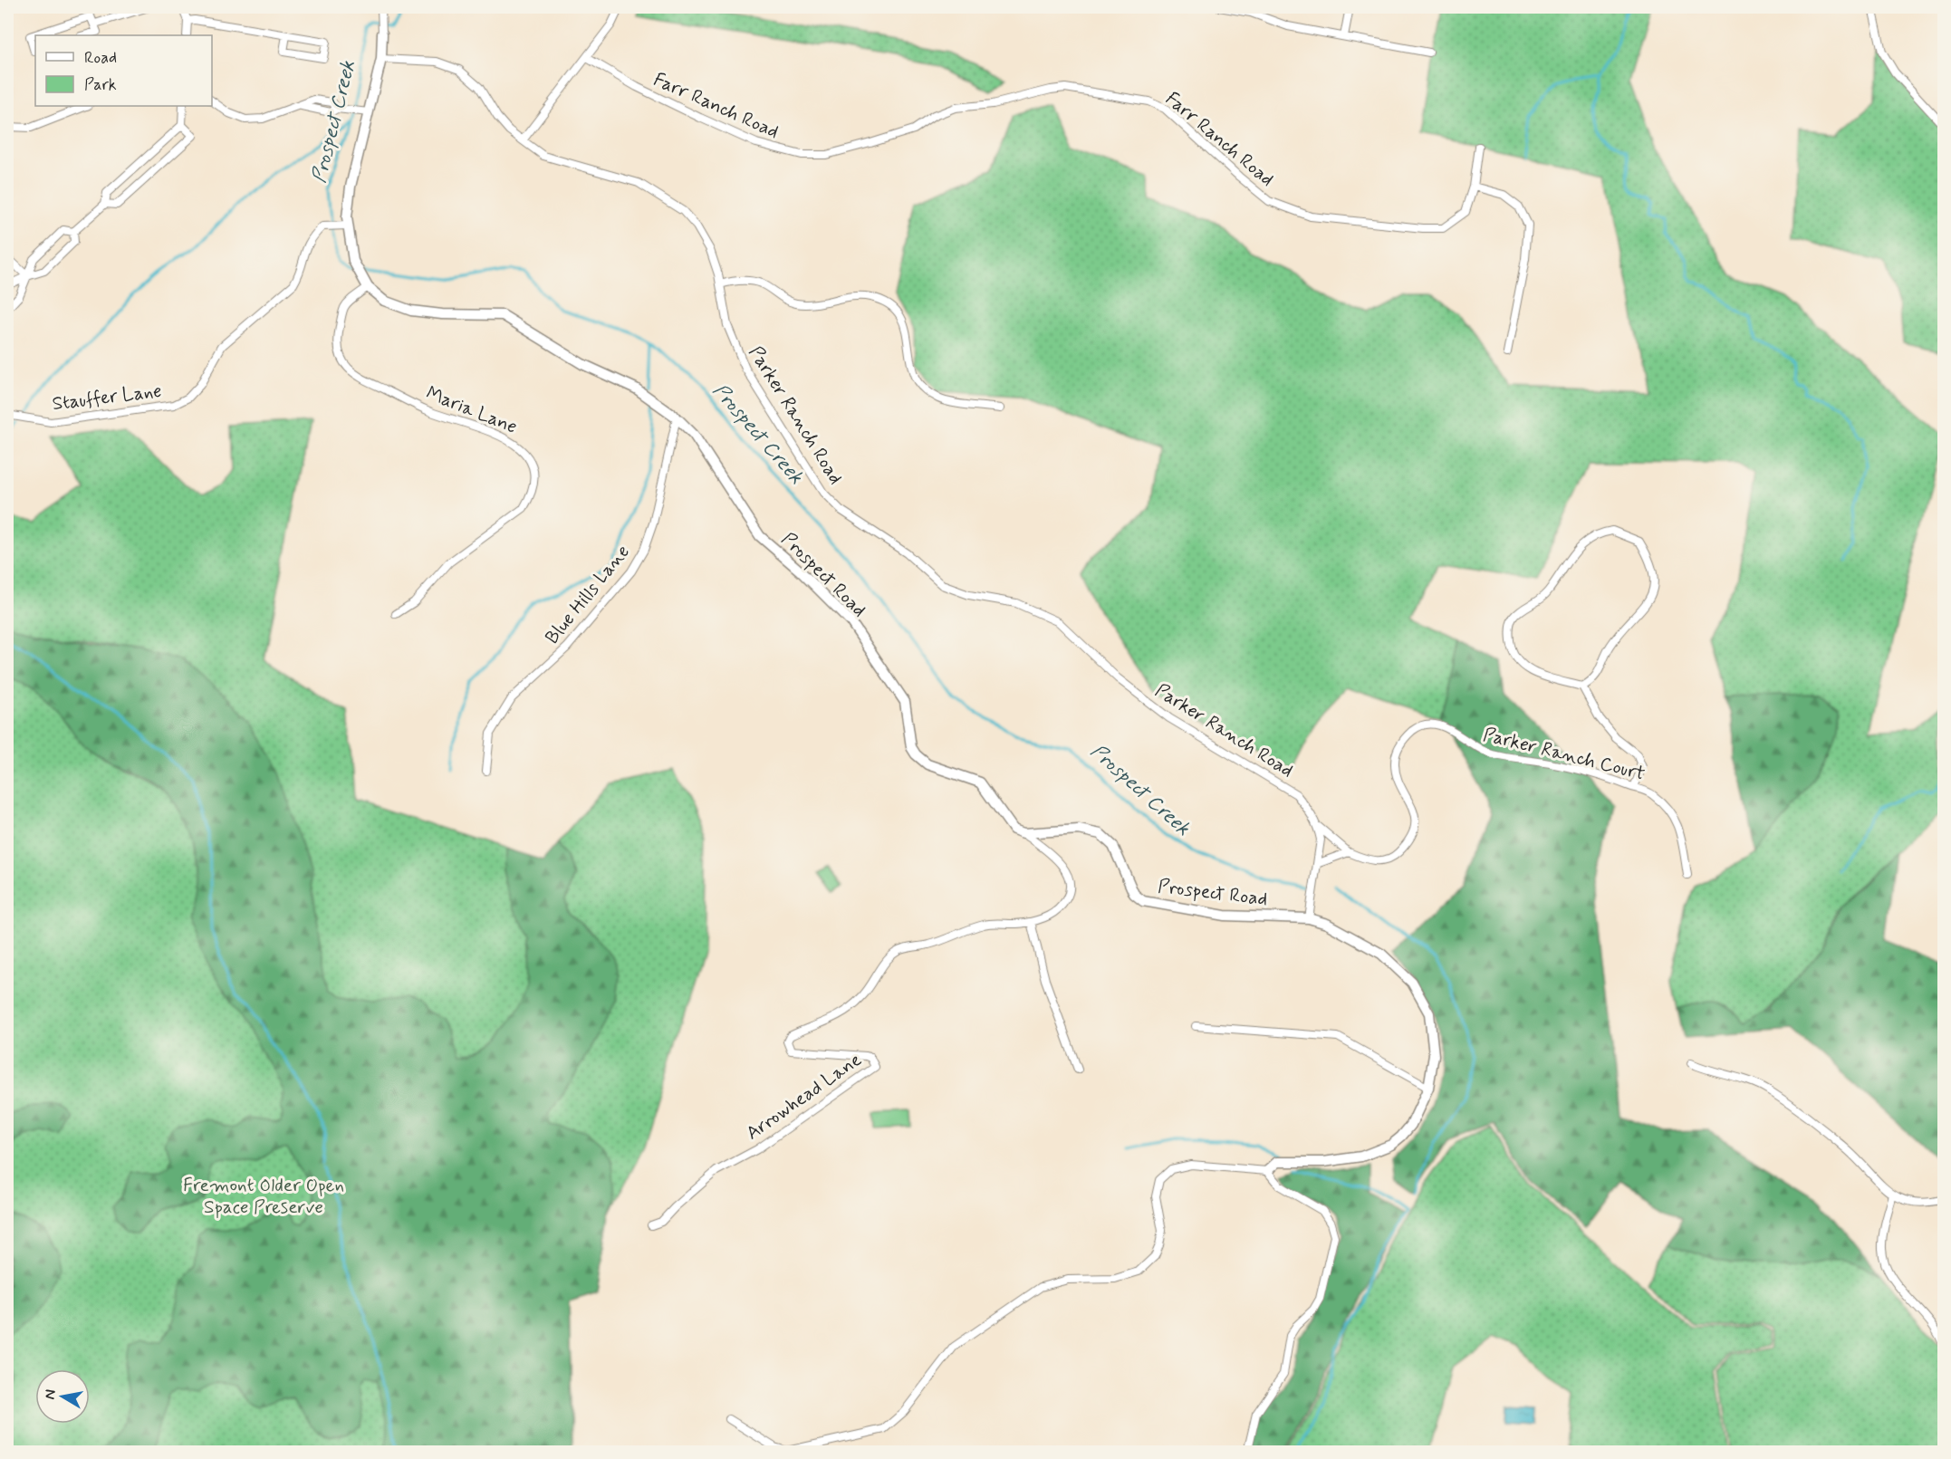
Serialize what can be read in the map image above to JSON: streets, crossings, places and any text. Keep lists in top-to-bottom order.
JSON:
{
  "streets": {
    "street": [
      "Farr Ranch Road",
      "Stauffer Lane",
      "Maria Lane",
      "Parker Ranch Road",
      "Prospect Road",
      "Blue Hills Lane",
      "Parker Ranch Court",
      "Arrowhead Lane"
    ]
  },
  "crossings": [
    ["Stauffer Lane", "Prospect Road"],
    ["Maria Lane", "Prospect Road"],
    ["Parker Ranch Road", "Prospect Road"],
    ["Parker Ranch Road", "Parker Ranch Court"],
    ["Prospect Road", "Blue Hills Lane"],
    ["Prospect Road", "Arrowhead Lane"]
  ],
  "water": ["Prospect Creek"],
  "parks": ["Fremont Older Open Space Preserve"],
  "legend": ["Road", "Park"],
  "north": "left"
}
